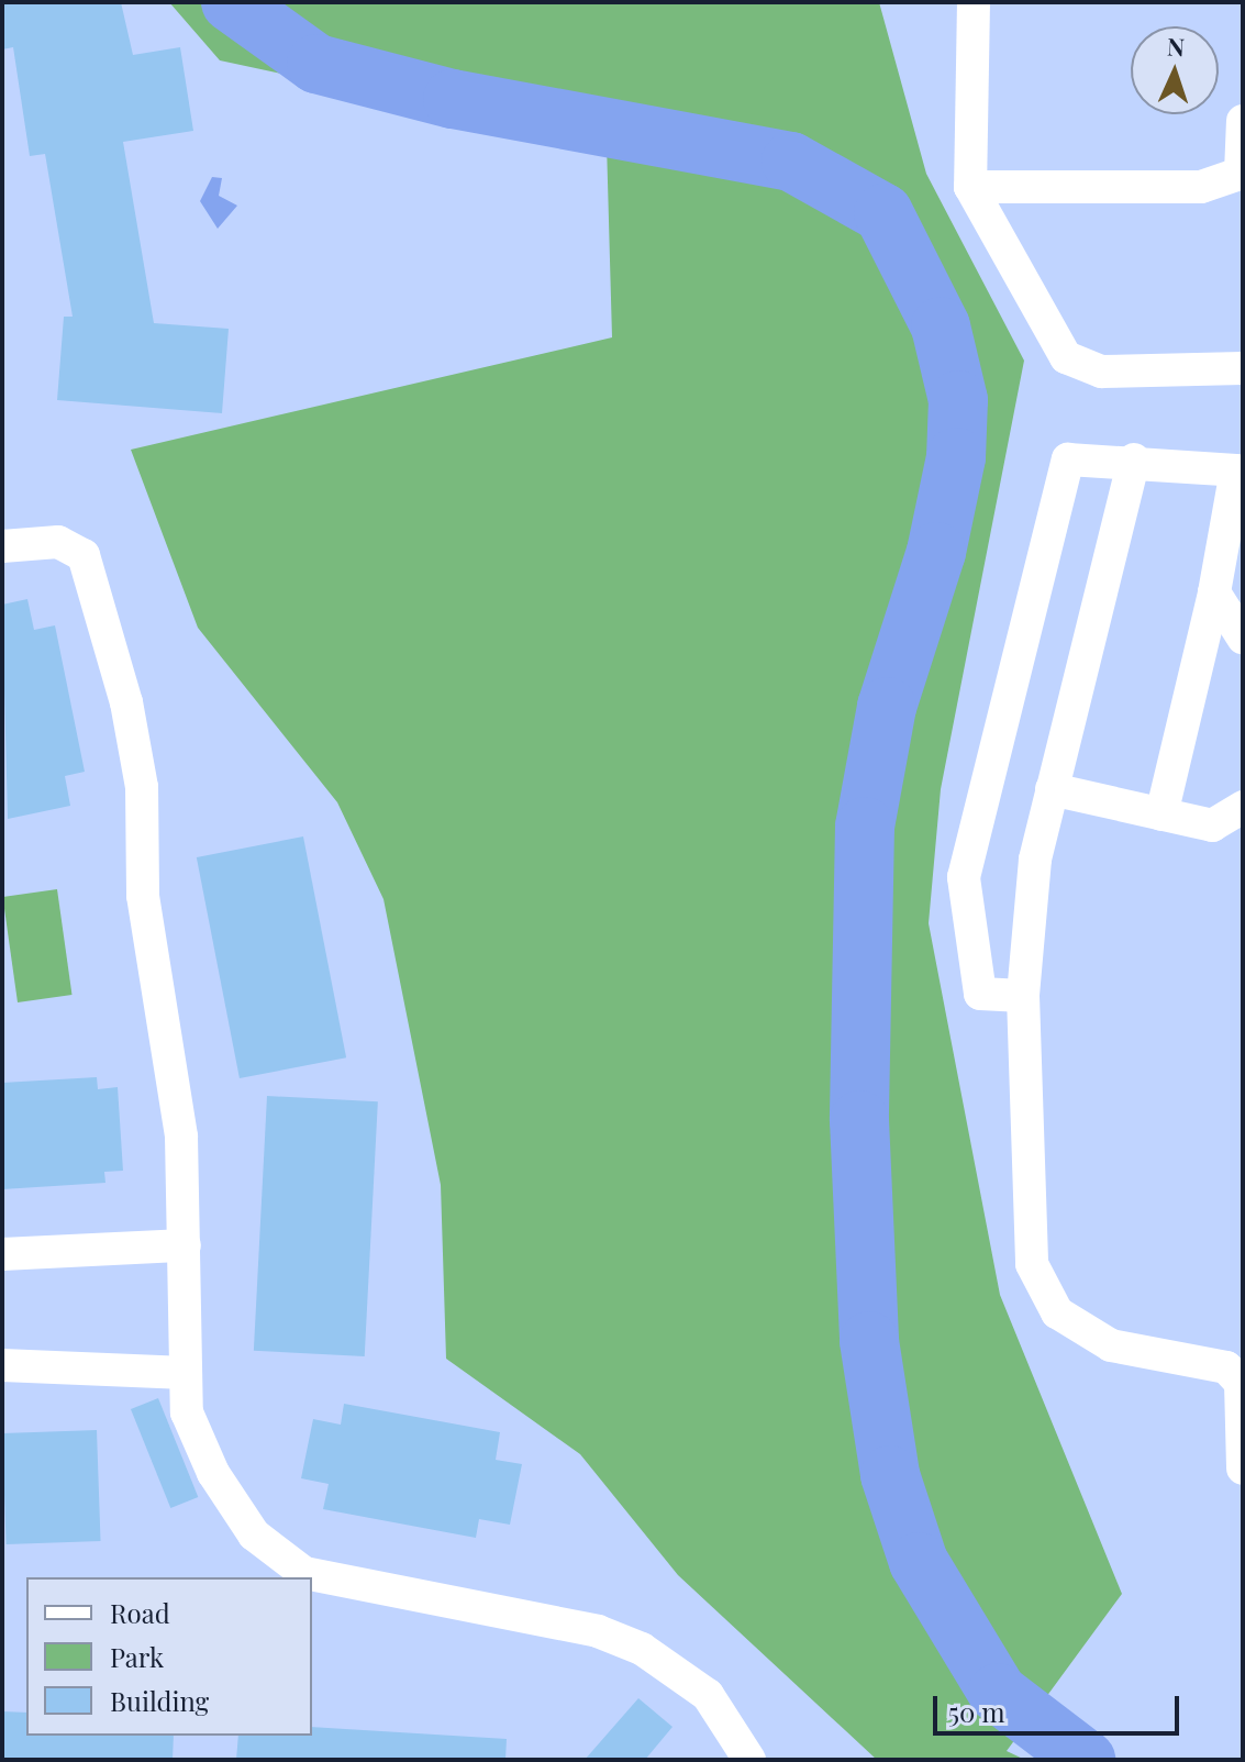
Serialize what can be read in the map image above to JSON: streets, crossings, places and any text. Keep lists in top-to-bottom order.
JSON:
{
  "legend": ["Road", "Park", "Building"],
  "scale_bar": "50 m",
  "north": "top"
}
